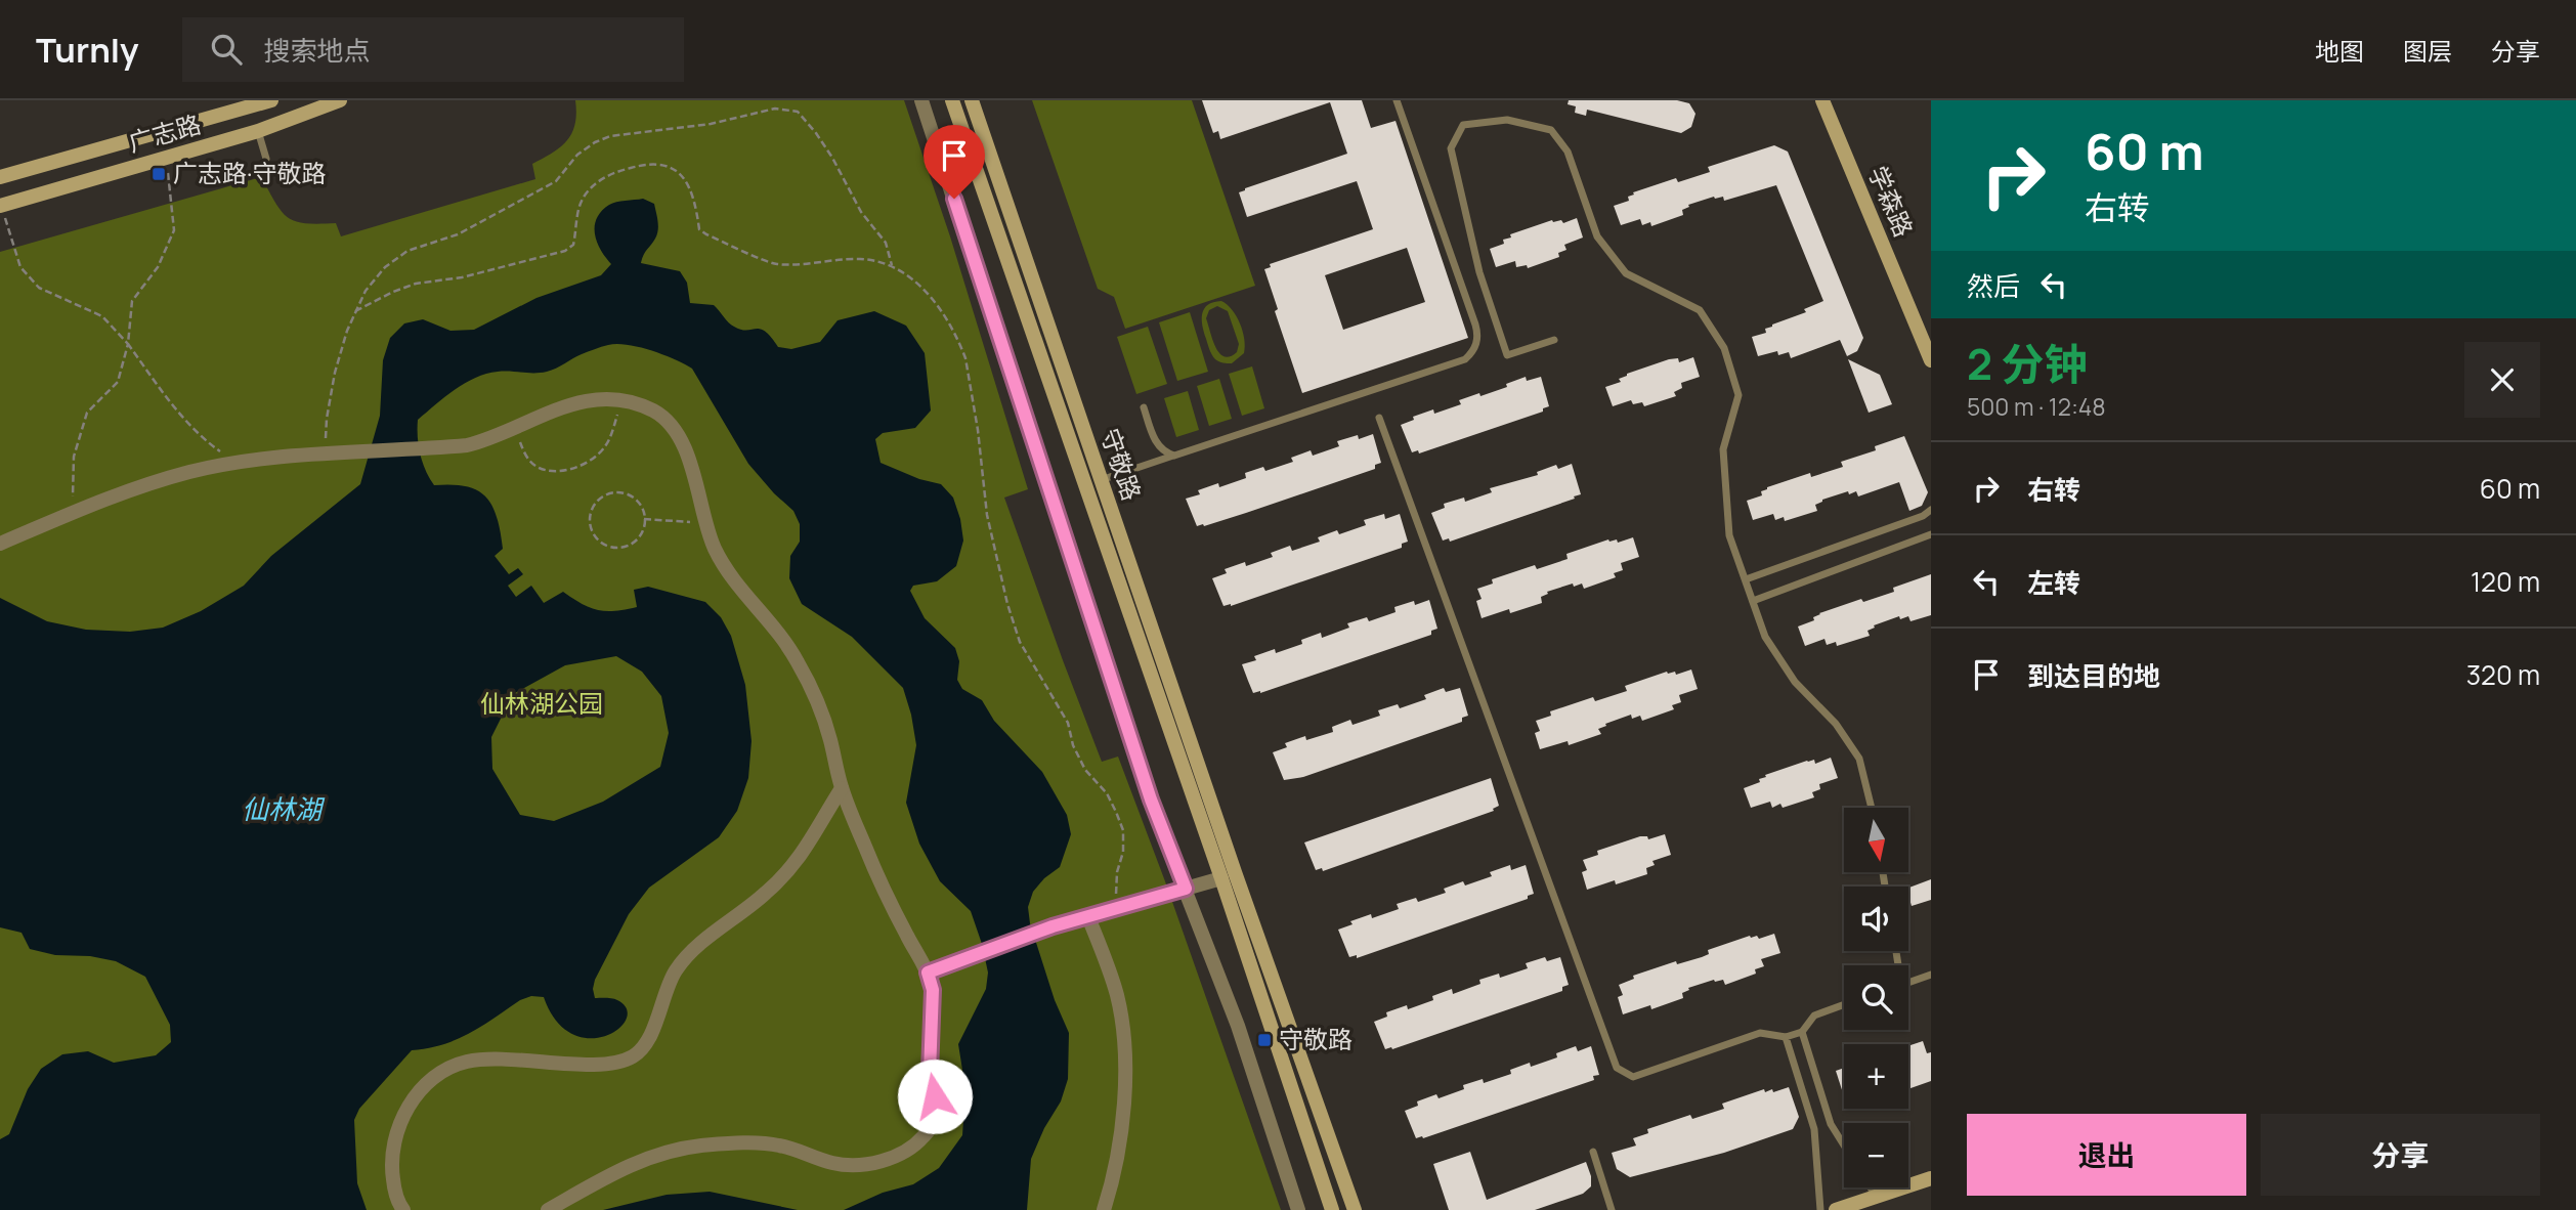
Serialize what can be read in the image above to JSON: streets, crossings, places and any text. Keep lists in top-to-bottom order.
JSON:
{
  "streets": {
    "main road": ["广志路", "学森路", "守敬路"]
  },
  "water": ["仙林湖"],
  "parks": ["仙林湖公园"],
  "places": {
    "transit": ["广志路·守敬路", "守敬路"]
  },
  "north": "bottom",
  "page": {
    "header": "Turnly",
    "search": "搜索地点",
    "nav": ["地图", "图层", "分享"],
    "turn": ["60 m", "右转"],
    "then": "然后",
    "heading": ["2 分钟", "500 m · 12:48"],
    "list": [
      {
        "name": "右转",
        "value": "60 m"
      },
      {
        "name": "左转",
        "value": "120 m"
      },
      {
        "name": "到达目的地",
        "value": "320 m"
      }
    ],
    "map_buttons": ["+", "−"],
    "buttons": ["退出", "分享"]
  }
}
